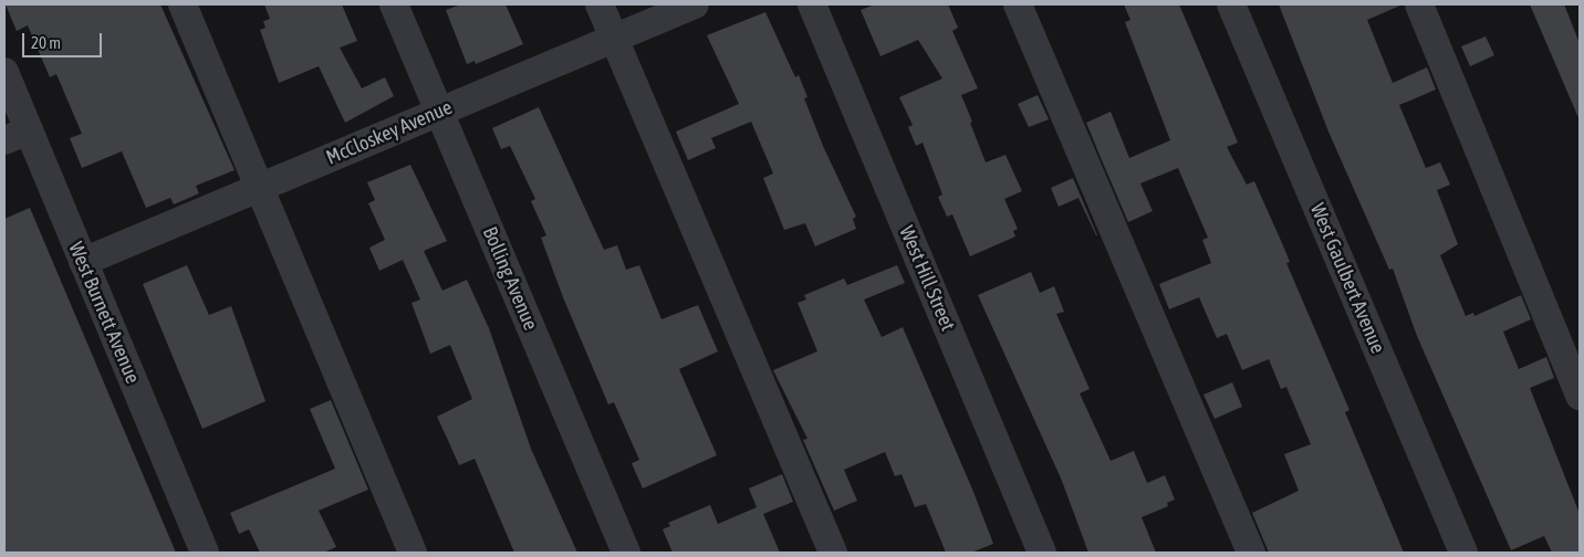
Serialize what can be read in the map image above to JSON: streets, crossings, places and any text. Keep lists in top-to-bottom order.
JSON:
{
  "streets": {
    "street": [
      "McCloskey Avenue",
      "Bolling Avenue",
      "West Hill Street",
      "West Gaulbert Avenue",
      "West Burnett Avenue"
    ]
  },
  "crossings": [
    ["McCloskey Avenue", "Bolling Avenue"],
    ["McCloskey Avenue", "West Burnett Avenue"]
  ],
  "scale_bar": "20 m"
}
